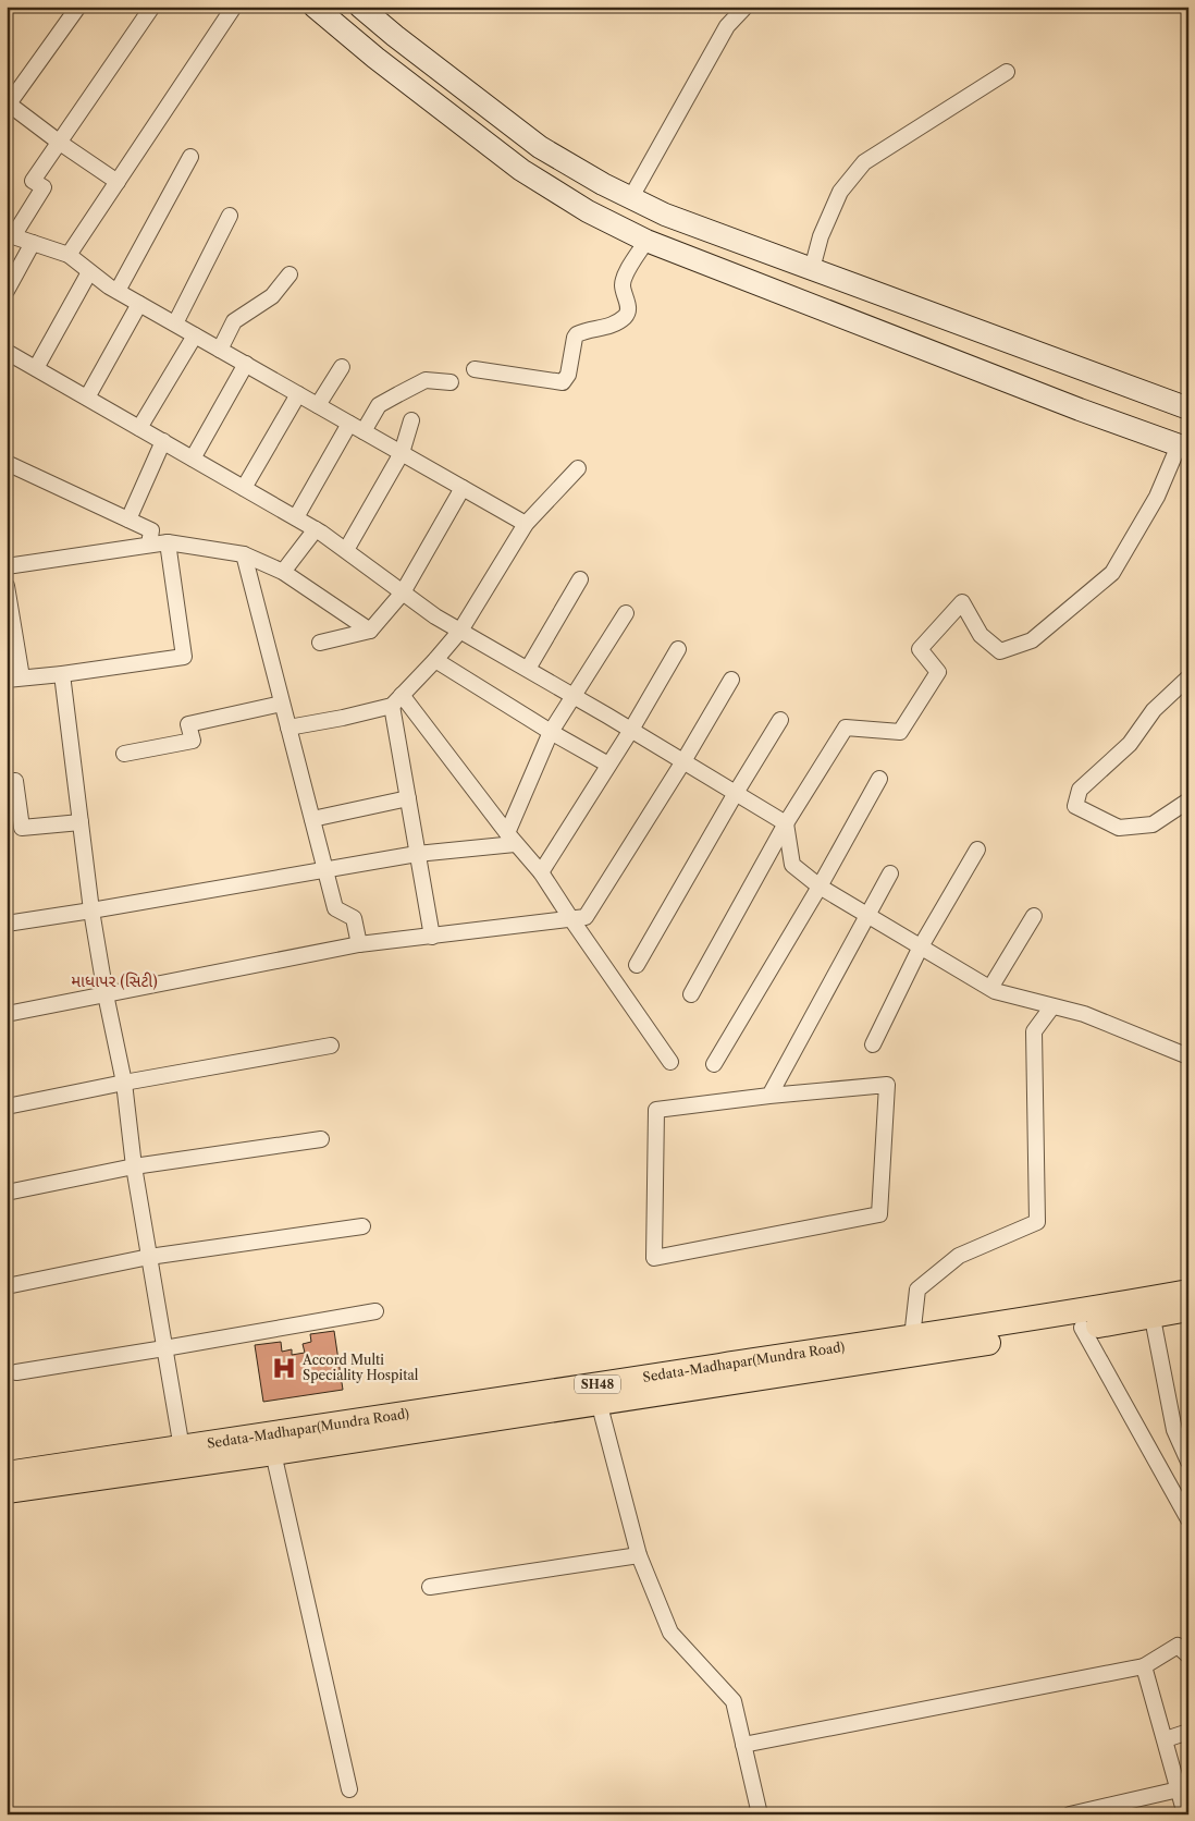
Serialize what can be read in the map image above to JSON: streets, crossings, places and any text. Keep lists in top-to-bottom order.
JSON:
{
  "streets": {
    "main road": ["Sedata-Madhapar(Mundra Road)", "SH48"]
  },
  "districts": ["માધાપર (સિટી)"],
  "places": {
    "hospital": ["Accord Multi Speciality Hospital"]
  }
}
